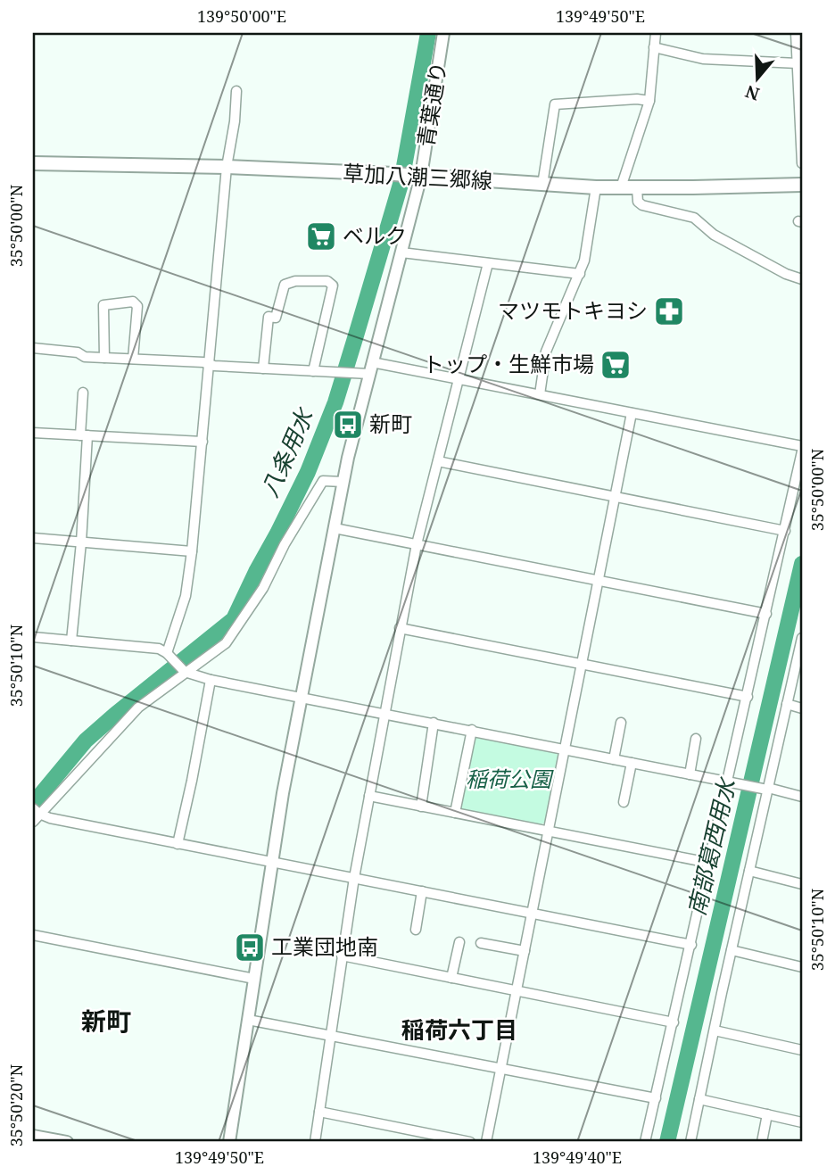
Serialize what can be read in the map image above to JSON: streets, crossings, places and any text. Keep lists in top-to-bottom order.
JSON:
{
  "streets": {
    "main road": ["草加八潮三郷線"],
    "street": ["青葉通り"]
  },
  "crossings": [
    ["青葉通り", "草加八潮三郷線"]
  ],
  "districts": ["新町", "稲荷六丁目"],
  "water": ["八条用水", "南部葛西用水"],
  "parks": ["稲荷公園"],
  "places": {
    "supermarket": ["ベルク", "トップ・生鮮市場"],
    "pharmacy": ["マツモトキヨシ"],
    "bus stop": ["新町", "工業団地南"]
  },
  "north": "bottom",
  "coordinates": [
    "139°50'00\"E",
    "139°49'50\"E",
    "35°50'00\"N",
    "35°50'10\"N",
    "35°50'20\"N",
    "139°49'40\"E"
  ]
}
